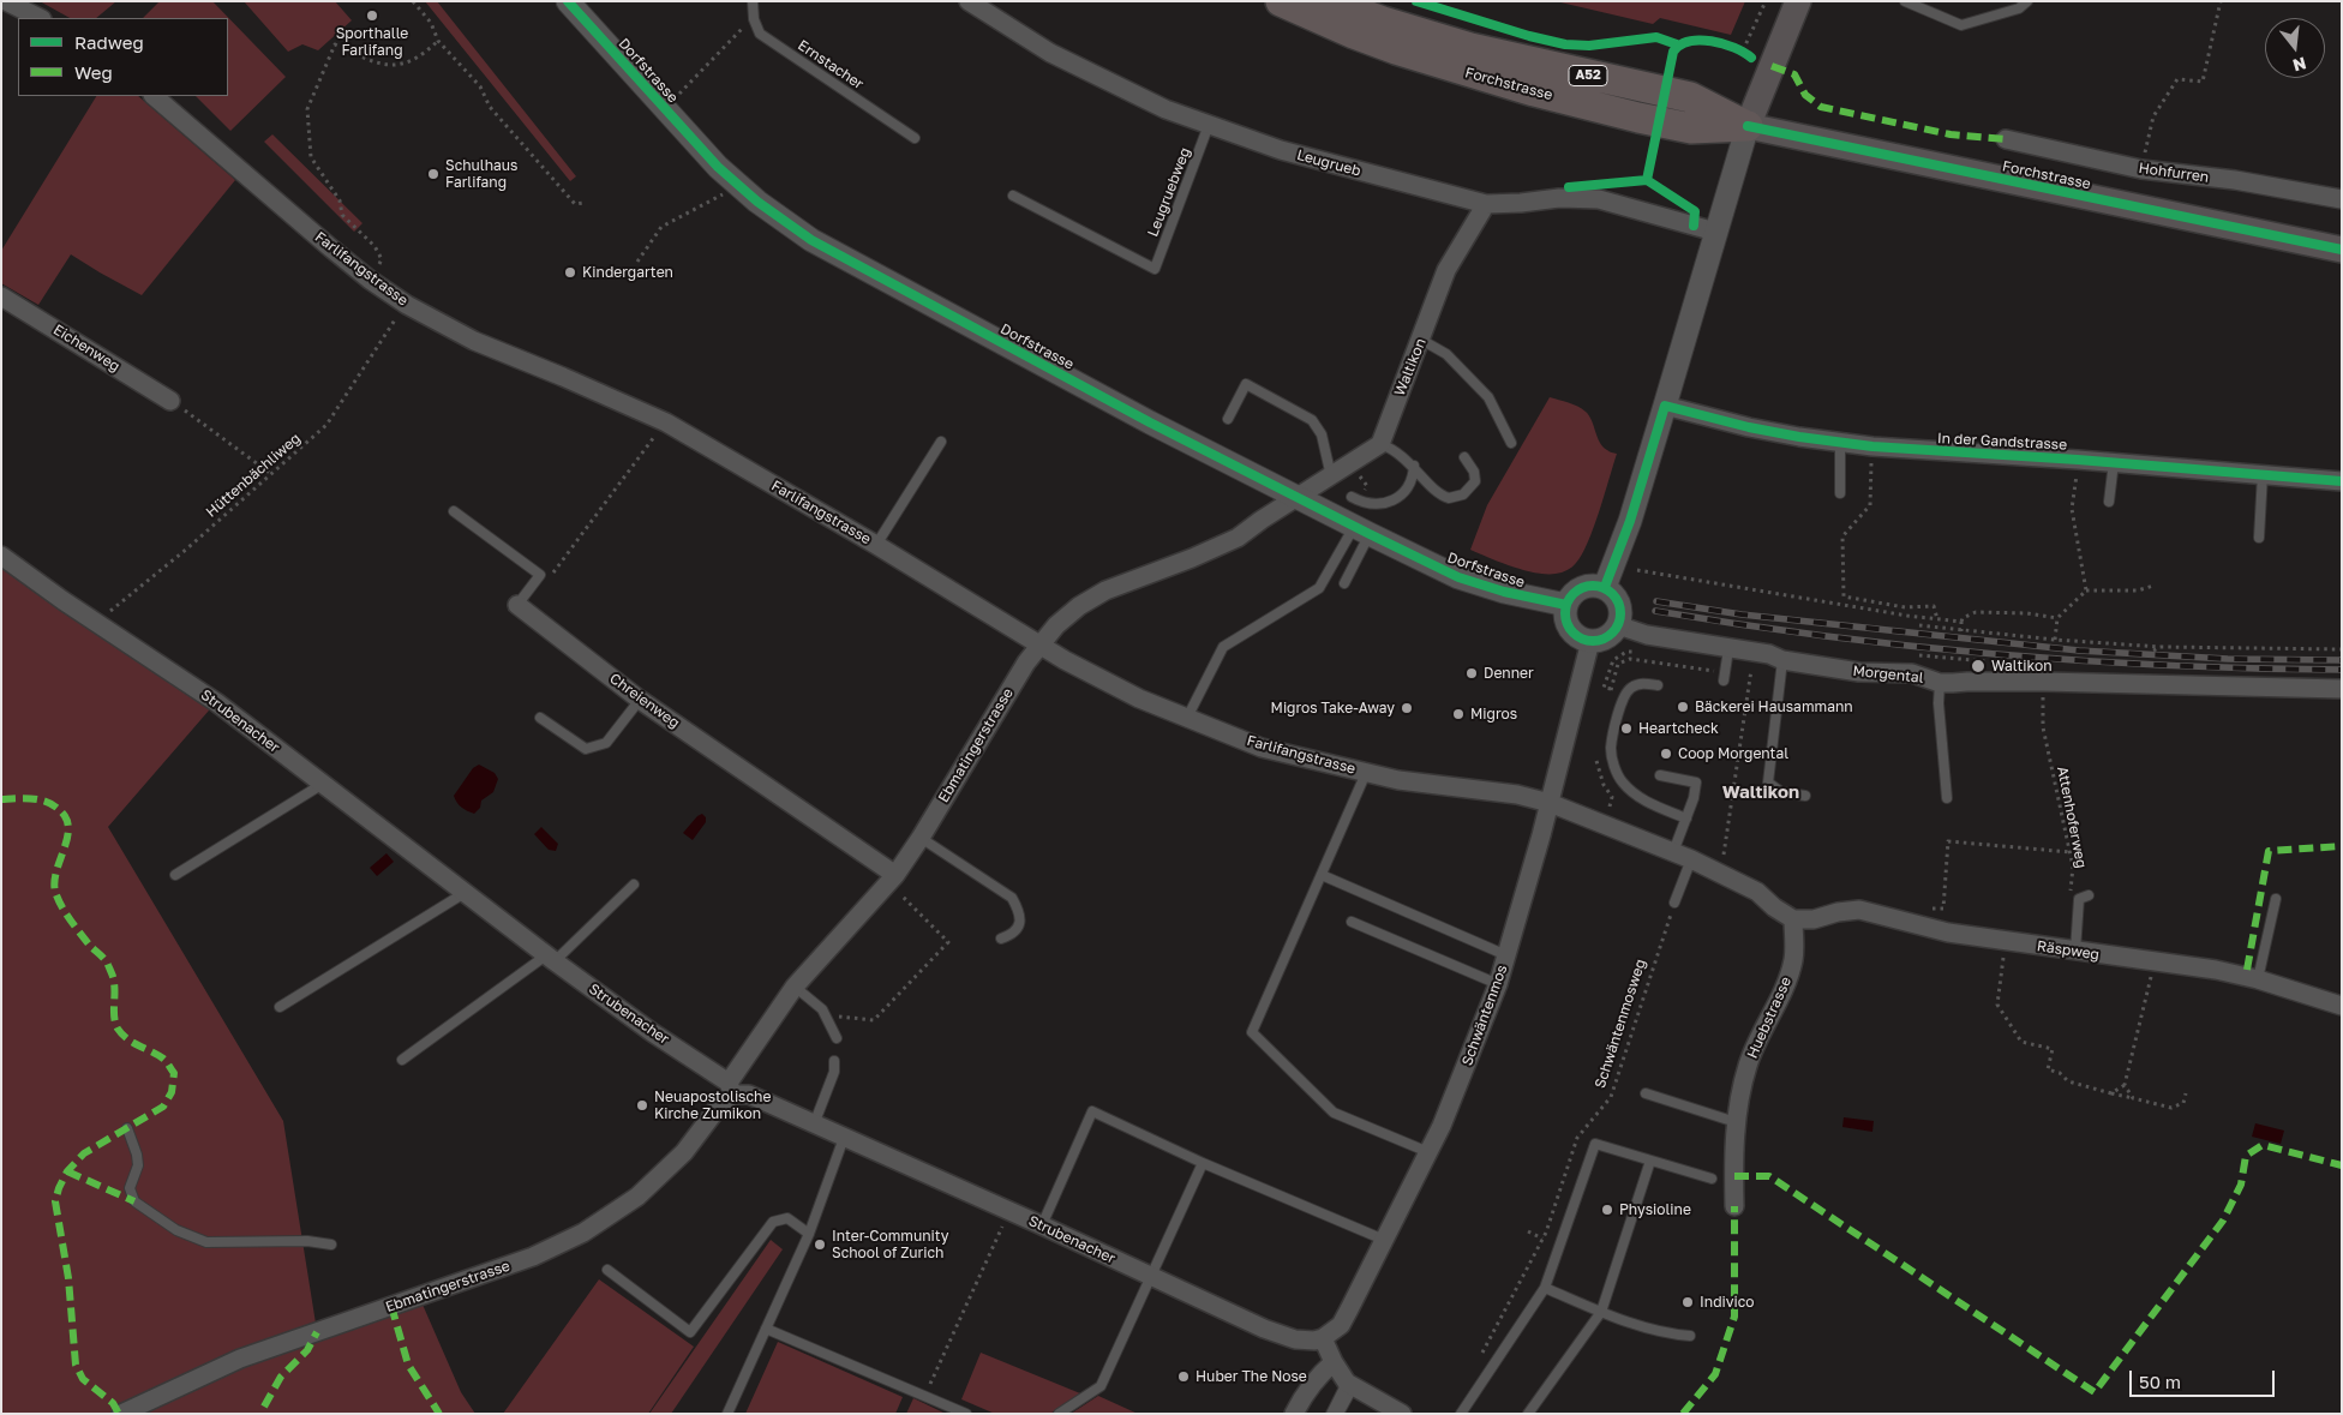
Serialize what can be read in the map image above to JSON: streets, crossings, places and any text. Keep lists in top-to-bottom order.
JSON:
{
  "streets": {
    "highway": ["A52", "Forchstrasse"],
    "street": [
      "Dorfstrasse",
      "Leugrueb",
      "Hohfurren",
      "Farlifangstrasse",
      "Eichenweg",
      "Waltikon",
      "In der Gandstrasse",
      "Morgental",
      "Chreienweg",
      "Strubenacher",
      "Ebmatingerstrasse",
      "Räspweg",
      "Schwäntenmos",
      "Huebstrasse"
    ],
    "lane": ["Ernstacher", "Leugruebweg"],
    "path": ["Hüttenbächliweg", "Attenhoferweg", "Schwäntenmosweg"]
  },
  "crossings": [
    ["Dorfstrasse", "Morgental"],
    ["Dorfstrasse", "Ebmatingerstrasse"],
    ["Dorfstrasse", "Schwäntenmos"],
    ["Leugrueb", "Leugruebweg"],
    ["Leugrueb", "Waltikon"],
    ["Farlifangstrasse", "Ebmatingerstrasse"],
    ["Farlifangstrasse", "Schwäntenmos"],
    ["Hüttenbächliweg", "Strubenacher"],
    ["Morgental", "Schwäntenmos"],
    ["Chreienweg", "Ebmatingerstrasse"],
    ["Strubenacher", "Ebmatingerstrasse"],
    ["Strubenacher", "Schwäntenmos"],
    ["Räspweg", "Huebstrasse"]
  ],
  "districts": ["Waltikon"],
  "places": [
    "Sporthalle Farlifang",
    "Schulhaus Farlifang",
    "Kindergarten",
    "Waltikon",
    "Denner",
    "Bäckerei Hausammann",
    "Migros Take-Away",
    "Migros",
    "Heartcheck",
    "Coop Morgental",
    "Neuapostolische Kirche Zumikon",
    "Physioline",
    "Inter-Community School of Zurich",
    "Indivico",
    "Huber The Nose"
  ],
  "legend": ["Radweg", "Weg"],
  "scale_bar": "50 m",
  "north": "bottom"
}
